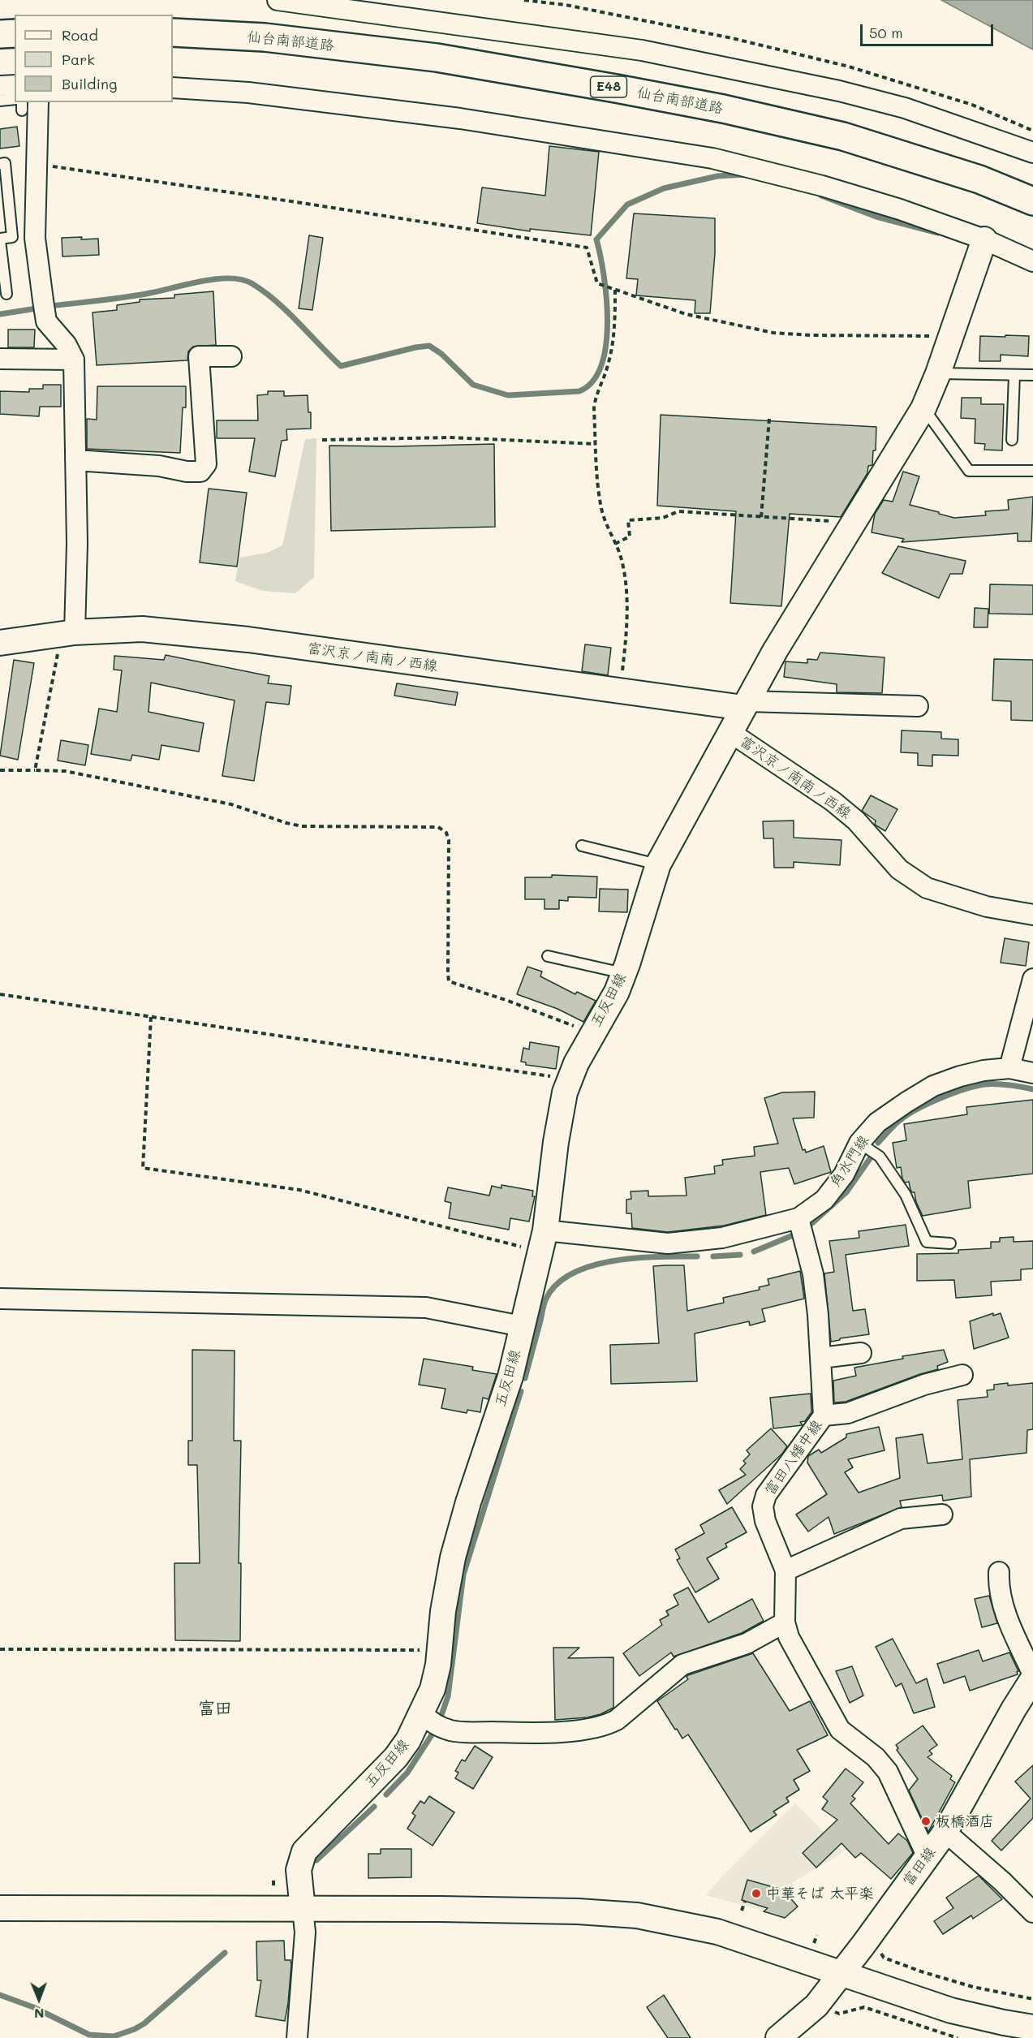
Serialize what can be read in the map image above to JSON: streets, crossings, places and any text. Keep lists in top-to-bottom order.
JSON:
{
  "streets": {
    "highway": ["仙台南部道路", "E48"],
    "street": [
      "富沢京ノ南南ノ西線",
      "五反田線",
      "角水門線",
      "富田八幡中線",
      "富田線"
    ]
  },
  "crossings": [
    ["富沢京ノ南南ノ西線", "五反田線"],
    ["五反田線", "角水門線"],
    ["角水門線", "富田八幡中線"],
    ["富田八幡中線", "富田線"]
  ],
  "districts": ["富田"],
  "places": ["板橋酒店", "中華そば 太平楽"],
  "legend": ["Road", "Park", "Building"],
  "scale_bar": "50 m",
  "north": "bottom"
}
